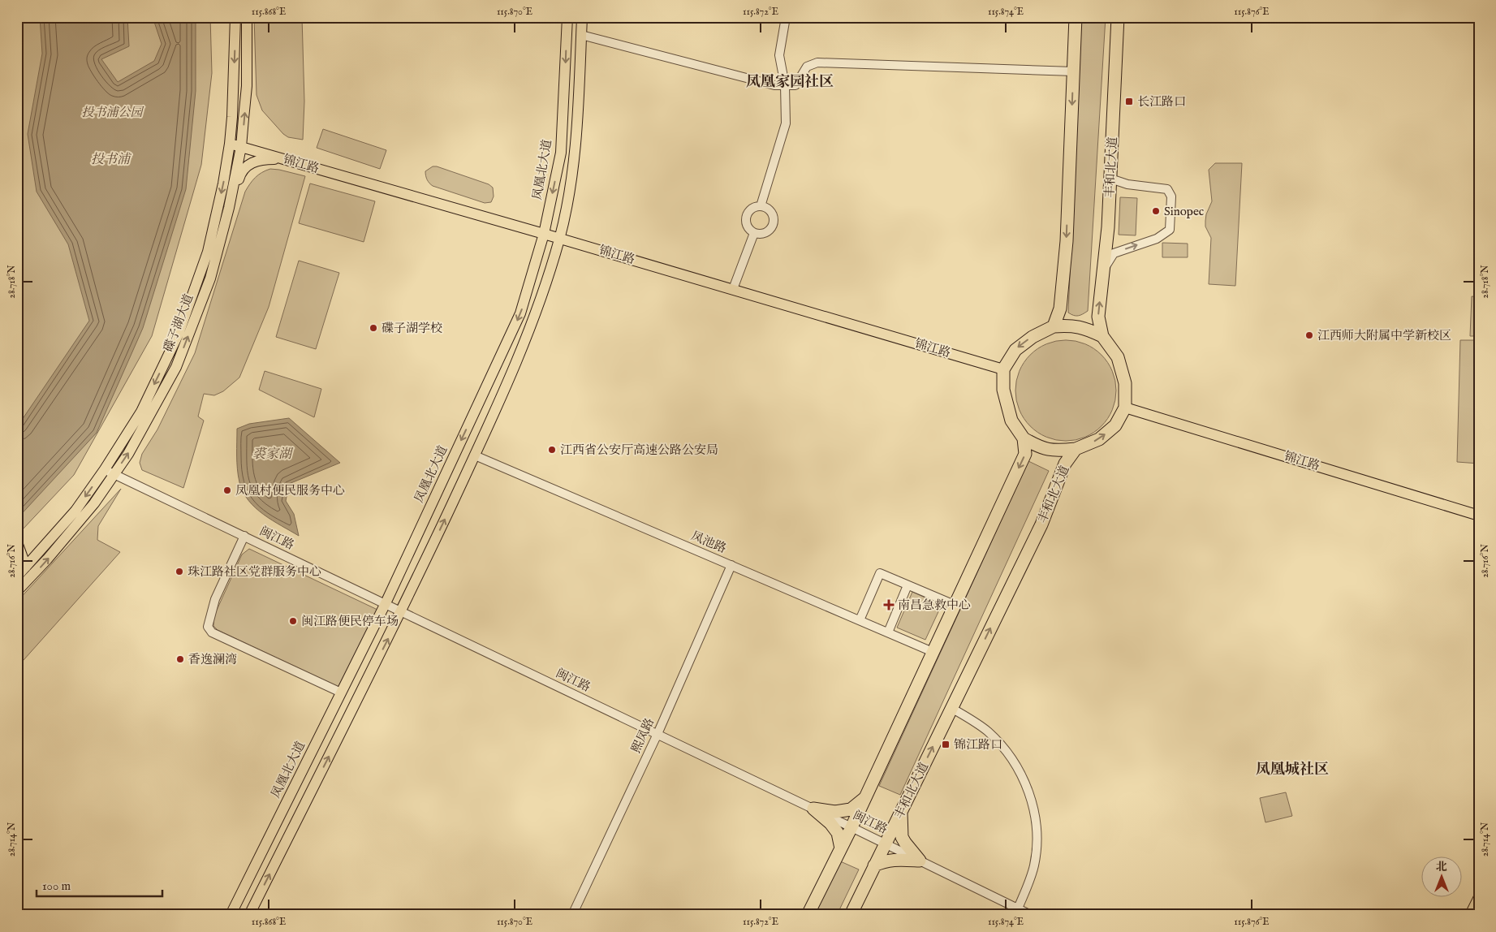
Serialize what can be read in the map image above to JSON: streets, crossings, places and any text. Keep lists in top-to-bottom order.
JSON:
{
  "streets": {
    "highway": ["丰和北大道"],
    "main road": ["锦江路", "凤凰北大道", "碟子湖大道"],
    "street": ["闽江路", "凤池路", "熙凤路"]
  },
  "crossings": [
    ["锦江路", "丰和北大道"],
    ["锦江路", "凤凰北大道"],
    ["锦江路", "碟子湖大道"],
    ["丰和北大道", "闽江路"],
    ["凤凰北大道", "闽江路"],
    ["碟子湖大道", "闽江路"],
    ["闽江路", "熙凤路"],
    ["凤池路", "熙凤路"]
  ],
  "districts": ["凤凰家园社区", "凤凰城社区"],
  "water": ["投书浦", "裘家湖"],
  "parks": ["投书浦公园"],
  "places": {
    "transit": ["长江路口", "锦江路口"],
    "other": [
      "Sinopec",
      "碟子湖学校",
      "江西师大附属中学新校区",
      "江西省公安厅高速公路公安局",
      "凤凰村便民服务中心",
      "珠江路社区党群服务中心",
      "闽江路便民停车场",
      "香逸澜湾"
    ],
    "health": ["南昌急救中心"]
  },
  "scale_bar": "100 m",
  "north": "top",
  "coordinates": [
    "115.868°E",
    "115.870°E",
    "115.872°E",
    "115.874°E",
    "115.876°E",
    "28.718°N",
    "28.716°N",
    "28.714°N"
  ]
}
